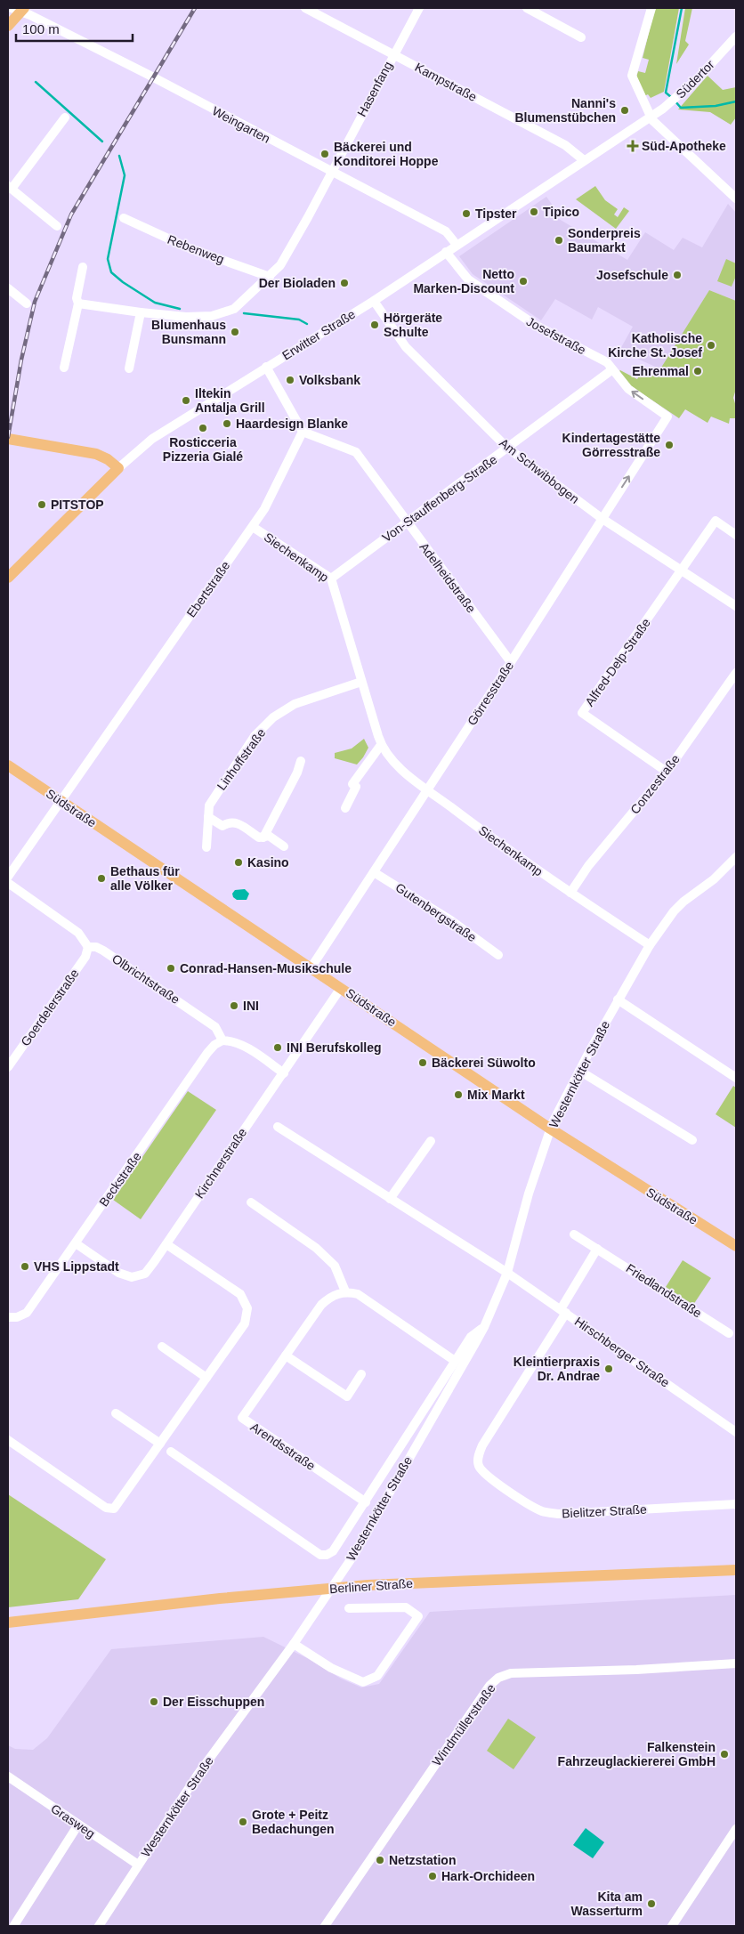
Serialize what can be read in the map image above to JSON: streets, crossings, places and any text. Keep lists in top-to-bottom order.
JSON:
{
  "streets": {
    "main road": ["Erwitter Straße", "Südstraße", "Berliner Straße"],
    "street": [
      "Südertor",
      "Kampstraße",
      "Hasenfang",
      "Weingarten",
      "Rebenweg",
      "Josefstraße",
      "Am Schwibbogen",
      "Von-Stauffenberg-Straße",
      "Siechenkamp",
      "Adelheidstraße",
      "Ebertstraße",
      "Alfred-Delp-Straße",
      "Görresstraße",
      "Linhoffstraße",
      "Conzestraße",
      "Gutenbergstraße",
      "Olbrichtstraße",
      "Goerdelerstraße",
      "Westernkötter Straße",
      "Kirchnerstraße",
      "Beckstraße",
      "Friedlandstraße",
      "Hirschberger Straße",
      "Arendsstraße",
      "Bielitzer Straße",
      "Windmüllerstraße",
      "Grasweg"
    ]
  },
  "crossings": [
    ["Südertor", "Erwitter Straße"],
    ["Kampstraße", "Hasenfang"],
    ["Kampstraße", "Erwitter Straße"],
    ["Hasenfang", "Weingarten"],
    ["Hasenfang", "Rebenweg"],
    ["Weingarten", "Erwitter Straße"],
    ["Erwitter Straße", "Josefstraße"],
    ["Erwitter Straße", "Am Schwibbogen"],
    ["Josefstraße", "Von-Stauffenberg-Straße"],
    ["Josefstraße", "Görresstraße"],
    ["Am Schwibbogen", "Von-Stauffenberg-Straße"],
    ["Am Schwibbogen", "Alfred-Delp-Straße"],
    ["Am Schwibbogen", "Görresstraße"],
    ["Von-Stauffenberg-Straße", "Siechenkamp"],
    ["Von-Stauffenberg-Straße", "Adelheidstraße"],
    ["Siechenkamp", "Ebertstraße"],
    ["Siechenkamp", "Görresstraße"],
    ["Siechenkamp", "Linhoffstraße"],
    ["Siechenkamp", "Conzestraße"],
    ["Siechenkamp", "Westernkötter Straße"],
    ["Adelheidstraße", "Ebertstraße"],
    ["Adelheidstraße", "Görresstraße"],
    ["Ebertstraße", "Südstraße"],
    ["Alfred-Delp-Straße", "Conzestraße"],
    ["Görresstraße", "Südstraße"],
    ["Görresstraße", "Gutenbergstraße"],
    ["Südstraße", "Westernkötter Straße"],
    ["Südstraße", "Kirchnerstraße"],
    ["Olbrichtstraße", "Goerdelerstraße"],
    ["Olbrichtstraße", "Beckstraße"],
    ["Westernkötter Straße", "Hirschberger Straße"],
    ["Westernkötter Straße", "Arendsstraße"],
    ["Westernkötter Straße", "Grasweg"],
    ["Kirchnerstraße", "Beckstraße"],
    ["Hirschberger Straße", "Bielitzer Straße"]
  ],
  "places": {
    "other": [
      "Nanni's Blumenstübchen",
      "Bäckerei und Konditorei Hoppe",
      "Tipico",
      "Tipster",
      "Sonderpreis Baumarkt",
      "Josefschule",
      "Netto Marken-Discount",
      "Der Bioladen",
      "Hörgeräte Schulte",
      "Blumenhaus Bunsmann",
      "Katholische Kirche St. Josef",
      "Ehrenmal",
      "Volksbank",
      "Iltekin Antalja Grill",
      "Haardesign Blanke",
      "Rosticceria Pizzeria Gialé",
      "Kindertagestätte Görresstraße",
      "PITSTOP",
      "Kasino",
      "Bethaus für alle Völker",
      "Conrad-Hansen-Musikschule",
      "INI",
      "INI Berufskolleg",
      "Bäckerei Süwolto",
      "Mix Markt",
      "VHS Lippstadt",
      "Kleintierpraxis Dr. Andrae",
      "Der Eisschuppen",
      "Falkenstein Fahrzeuglackiererei GmbH",
      "Grote + Peitz Bedachungen",
      "Netzstation",
      "Hark-Orchideen",
      "Kita am Wasserturm"
    ],
    "health": ["Süd-Apotheke"]
  },
  "scale_bar": "100 m"
}
